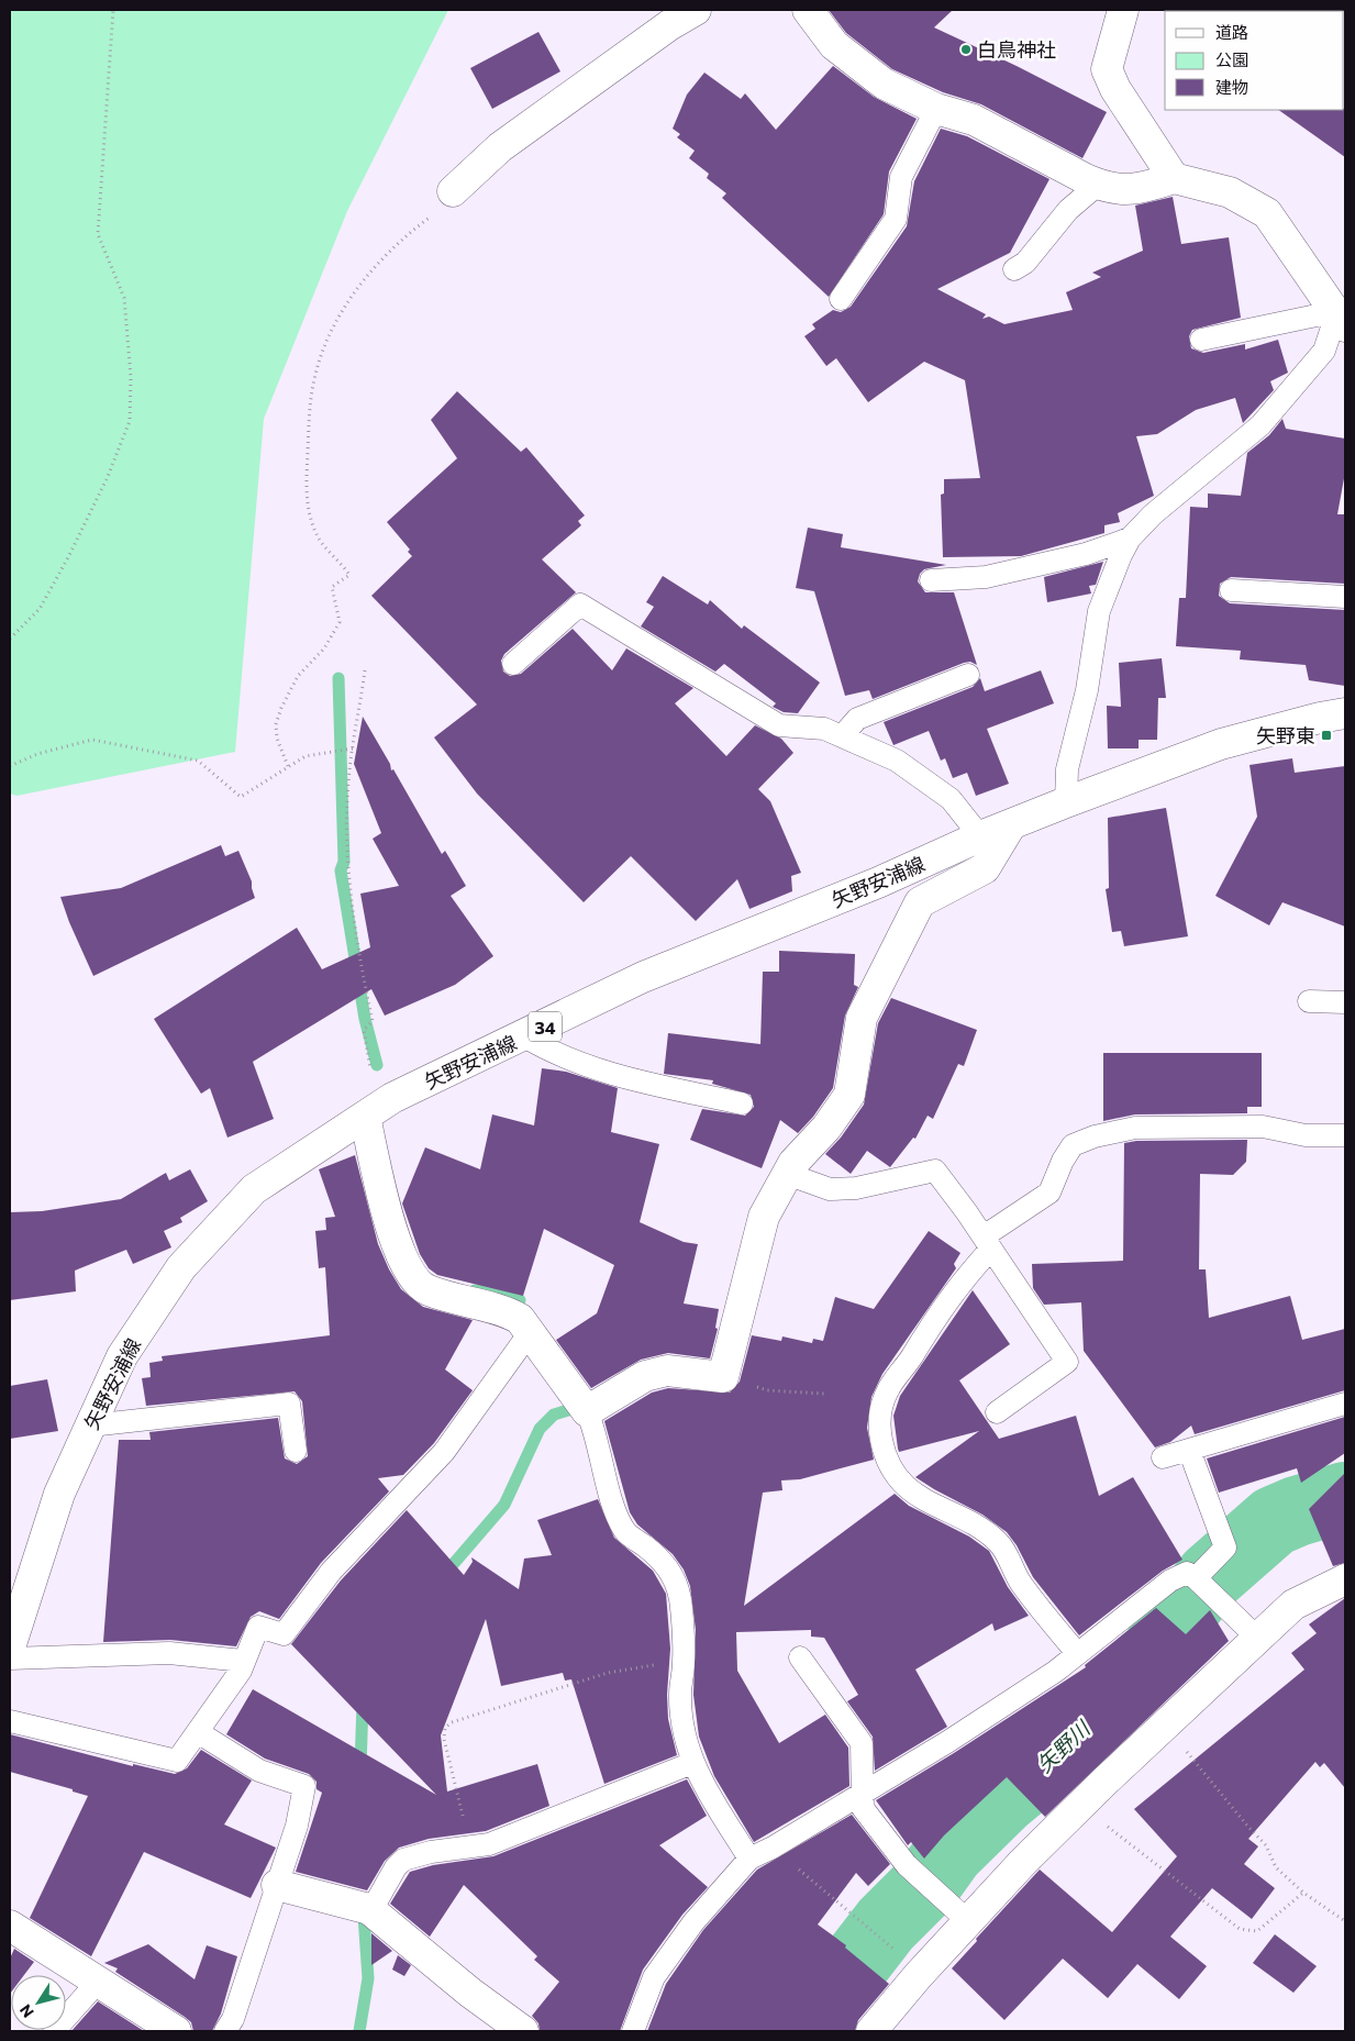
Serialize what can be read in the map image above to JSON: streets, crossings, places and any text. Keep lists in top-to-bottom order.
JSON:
{
  "streets": {
    "street": ["矢野安浦線", "34"]
  },
  "water": ["矢野川"],
  "places": {
    "other": ["白鳥神社"],
    "transit": ["矢野東"]
  },
  "legend": ["道路", "公園", "建物"],
  "north": "bottom left"
}
